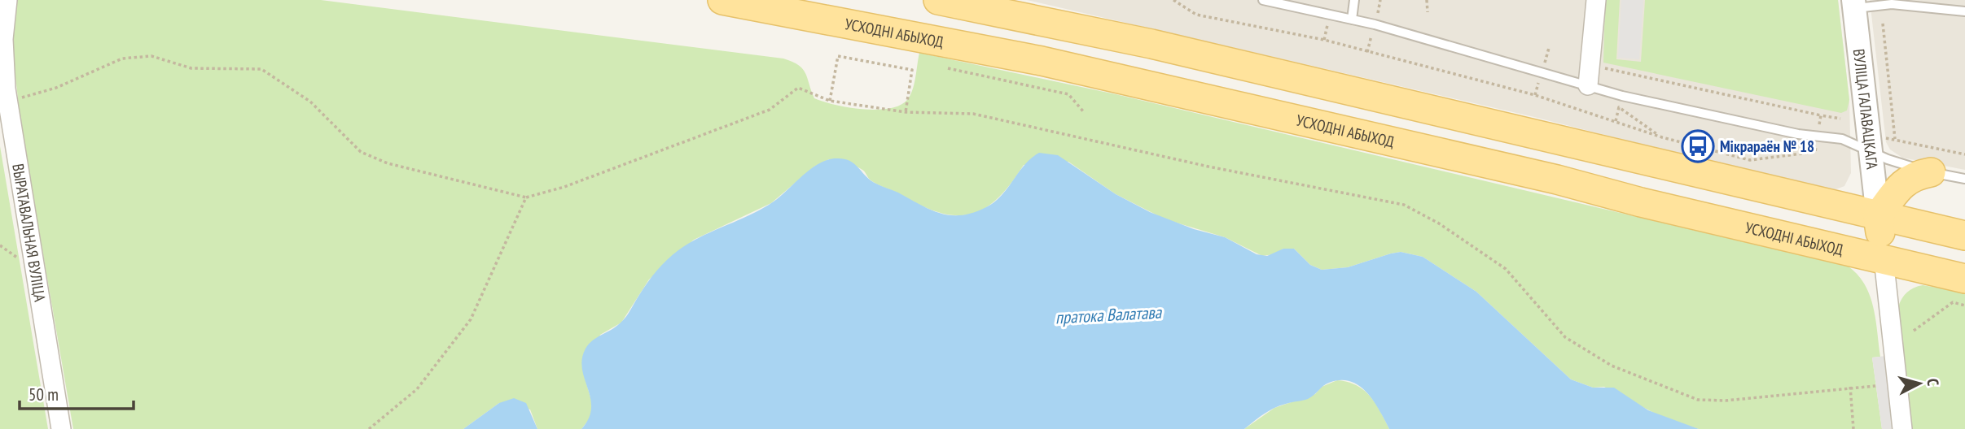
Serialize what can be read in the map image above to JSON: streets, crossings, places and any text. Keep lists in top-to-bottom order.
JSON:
{
  "streets": {
    "main road": ["УСХОДНІ АБЫХОД"],
    "street": ["ВУЛІЦА ГАЛАВАЦКАГА", "ВЫРАТАВАЛЬНАЯ ВУЛІЦА"]
  },
  "water": ["пратока Валатава"],
  "places": {
    "bus stop": ["Мікрараён № 18"]
  },
  "scale_bar": "50 m",
  "north": "right"
}
